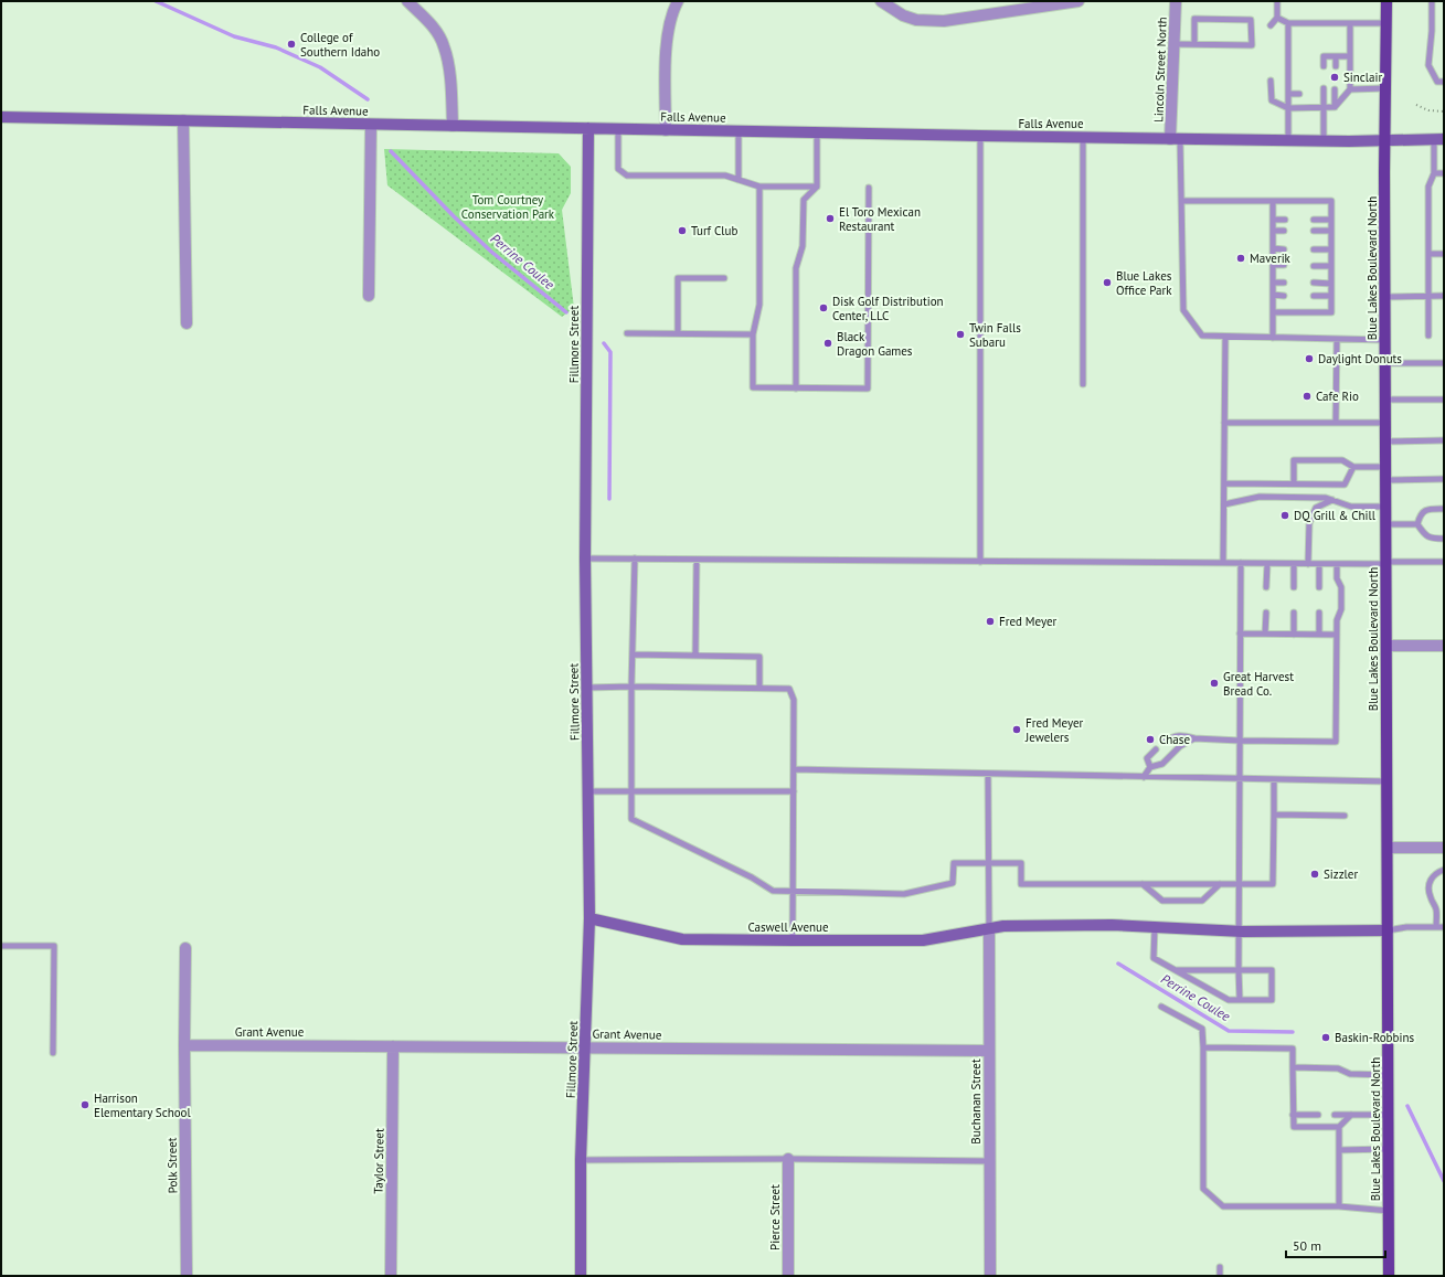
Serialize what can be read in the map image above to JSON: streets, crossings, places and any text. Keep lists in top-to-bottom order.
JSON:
{
  "streets": {
    "main road": ["Blue Lakes Boulevard North"],
    "street": [
      "Lincoln Street North",
      "Falls Avenue",
      "Fillmore Street",
      "Caswell Avenue",
      "Grant Avenue",
      "Buchanan Street",
      "Taylor Street",
      "Polk Street",
      "Pierce Street"
    ]
  },
  "crossings": [
    ["Lincoln Street North", "Falls Avenue"],
    ["Falls Avenue", "Blue Lakes Boulevard North"],
    ["Falls Avenue", "Fillmore Street"],
    ["Blue Lakes Boulevard North", "Caswell Avenue"],
    ["Fillmore Street", "Caswell Avenue"],
    ["Fillmore Street", "Grant Avenue"],
    ["Caswell Avenue", "Buchanan Street"],
    ["Grant Avenue", "Buchanan Street"],
    ["Grant Avenue", "Taylor Street"],
    ["Grant Avenue", "Polk Street"]
  ],
  "water": ["Perrine Coulee"],
  "parks": ["Tom Courtney Conservation Park"],
  "places": [
    "College of Southern Idaho",
    "Sinclair",
    "El Toro Mexican Restaurant",
    "Turf Club",
    "Maverik",
    "Blue Lakes Office Park",
    "Disk Golf Distribution Center, LLC",
    "Twin Falls Subaru",
    "Black Dragon Games",
    "Daylight Donuts",
    "Cafe Rio",
    "DQ Grill & Chill",
    "Fred Meyer",
    "Great Harvest Bread Co.",
    "Fred Meyer Jewelers",
    "Chase",
    "Sizzler",
    "Baskin-Robbins",
    "Harrison Elementary School"
  ],
  "scale_bar": "50 m"
}
